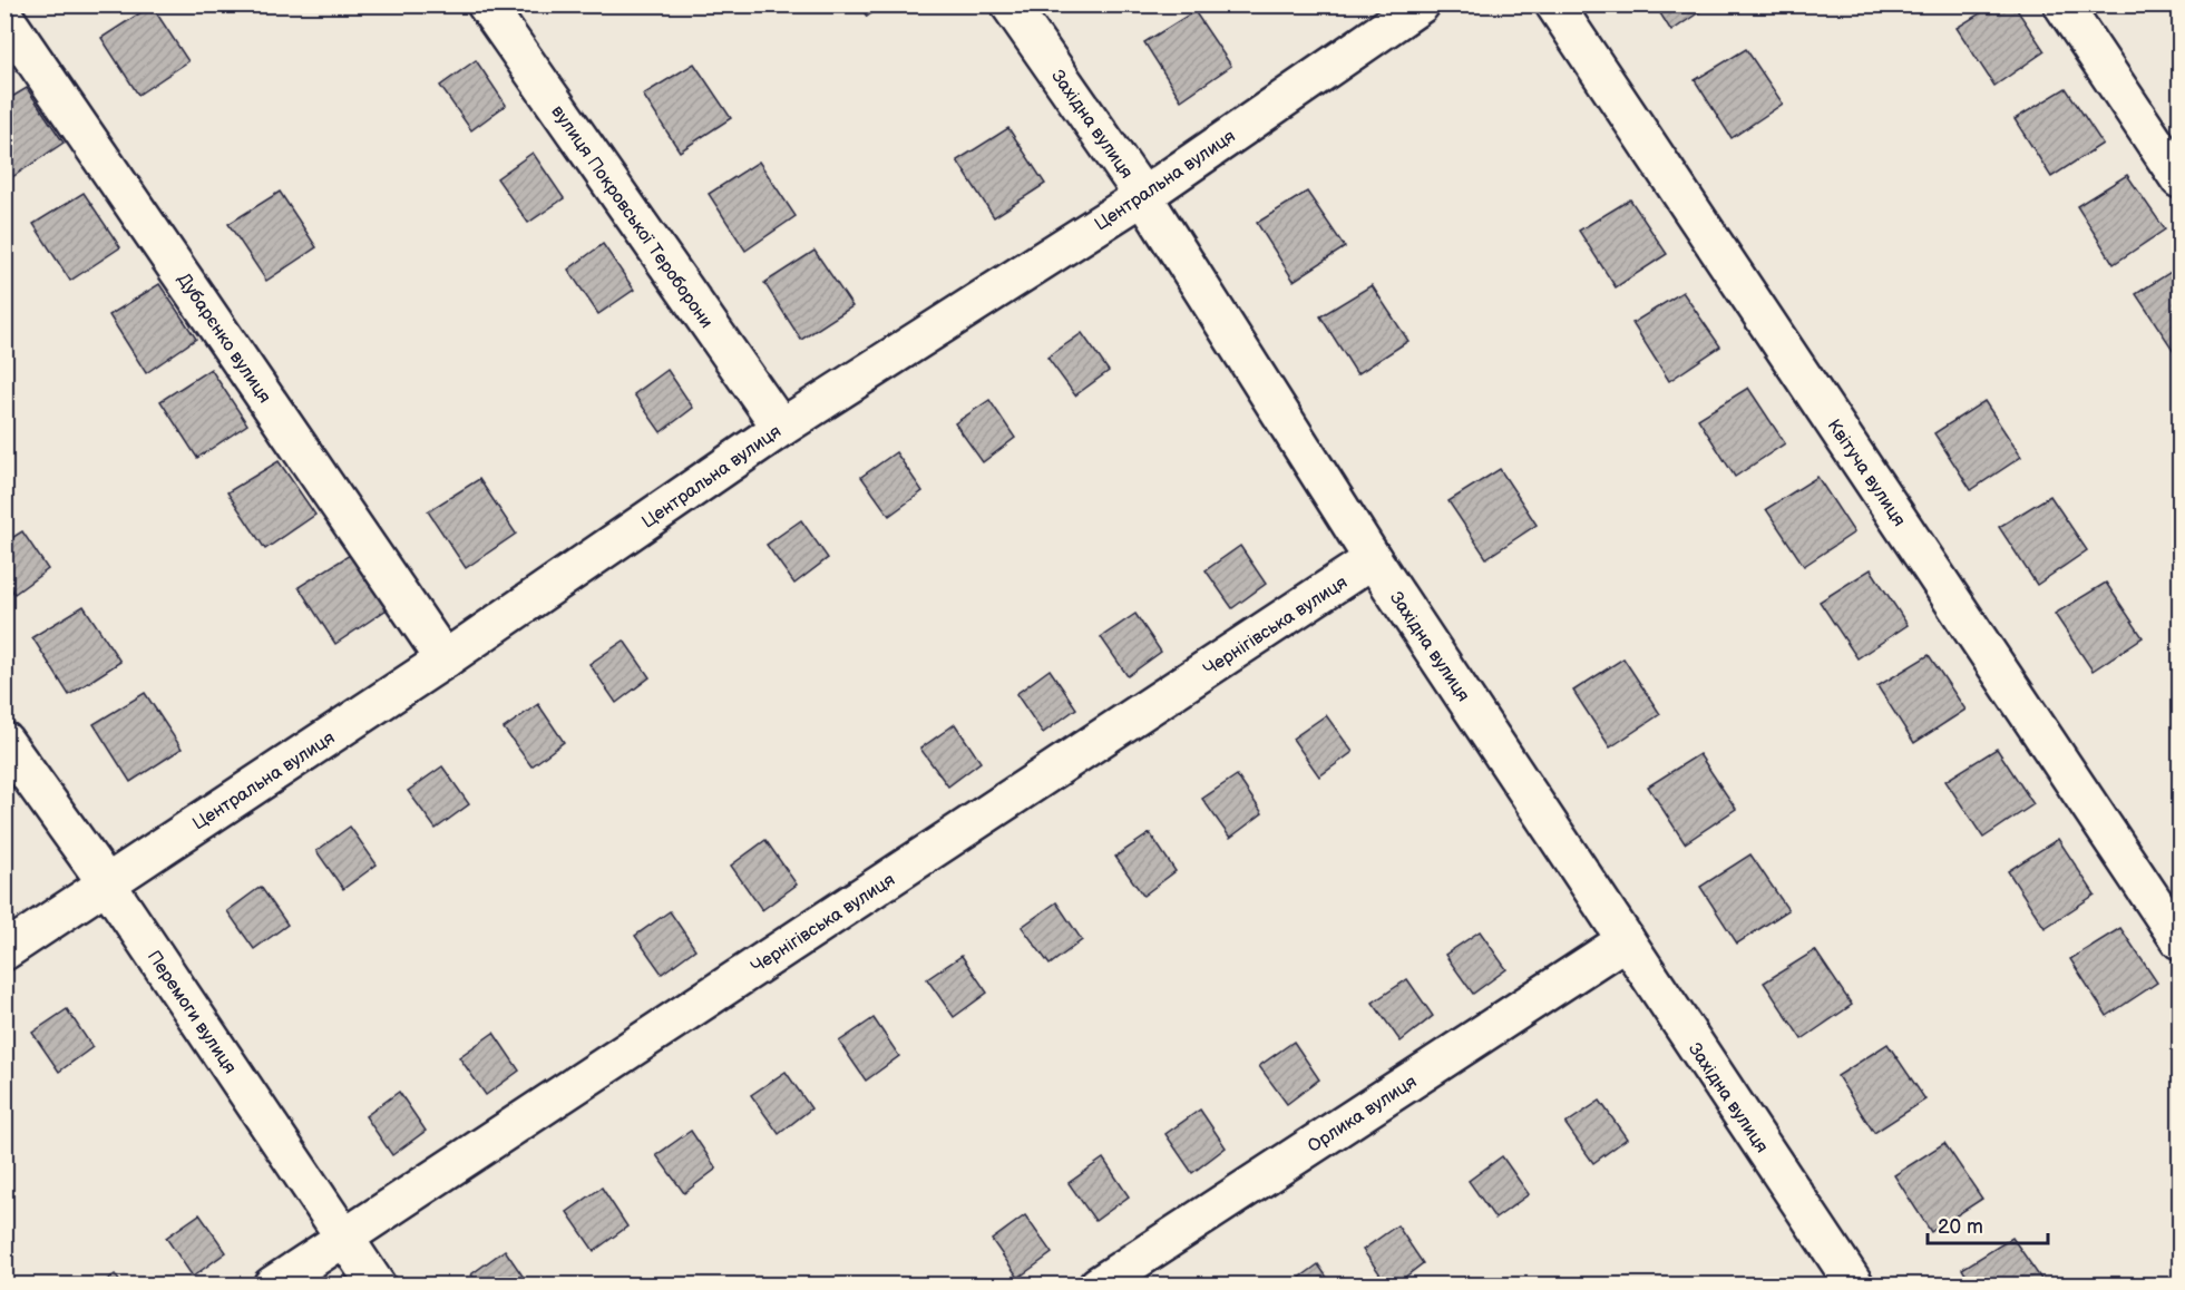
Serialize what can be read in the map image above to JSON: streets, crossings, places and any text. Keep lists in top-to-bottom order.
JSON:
{
  "streets": {
    "street": [
      "Західна вулиця",
      "Центральна вулиця",
      "вулиця Покровської Тероборони",
      "Дубарєнко вулиця",
      "Квітуча вулиця",
      "Чернігівська вулиця",
      "Перемоги вулиця",
      "Орлика вулиця"
    ]
  },
  "crossings": [
    ["Західна вулиця", "Центральна вулиця"],
    ["Західна вулиця", "Чернігівська вулиця"],
    ["Західна вулиця", "Орлика вулиця"],
    ["Центральна вулиця", "вулиця Покровської Тероборони"],
    ["Центральна вулиця", "Дубарєнко вулиця"],
    ["Центральна вулиця", "Перемоги вулиця"],
    ["Чернігівська вулиця", "Перемоги вулиця"]
  ],
  "scale_bar": "20 m"
}
